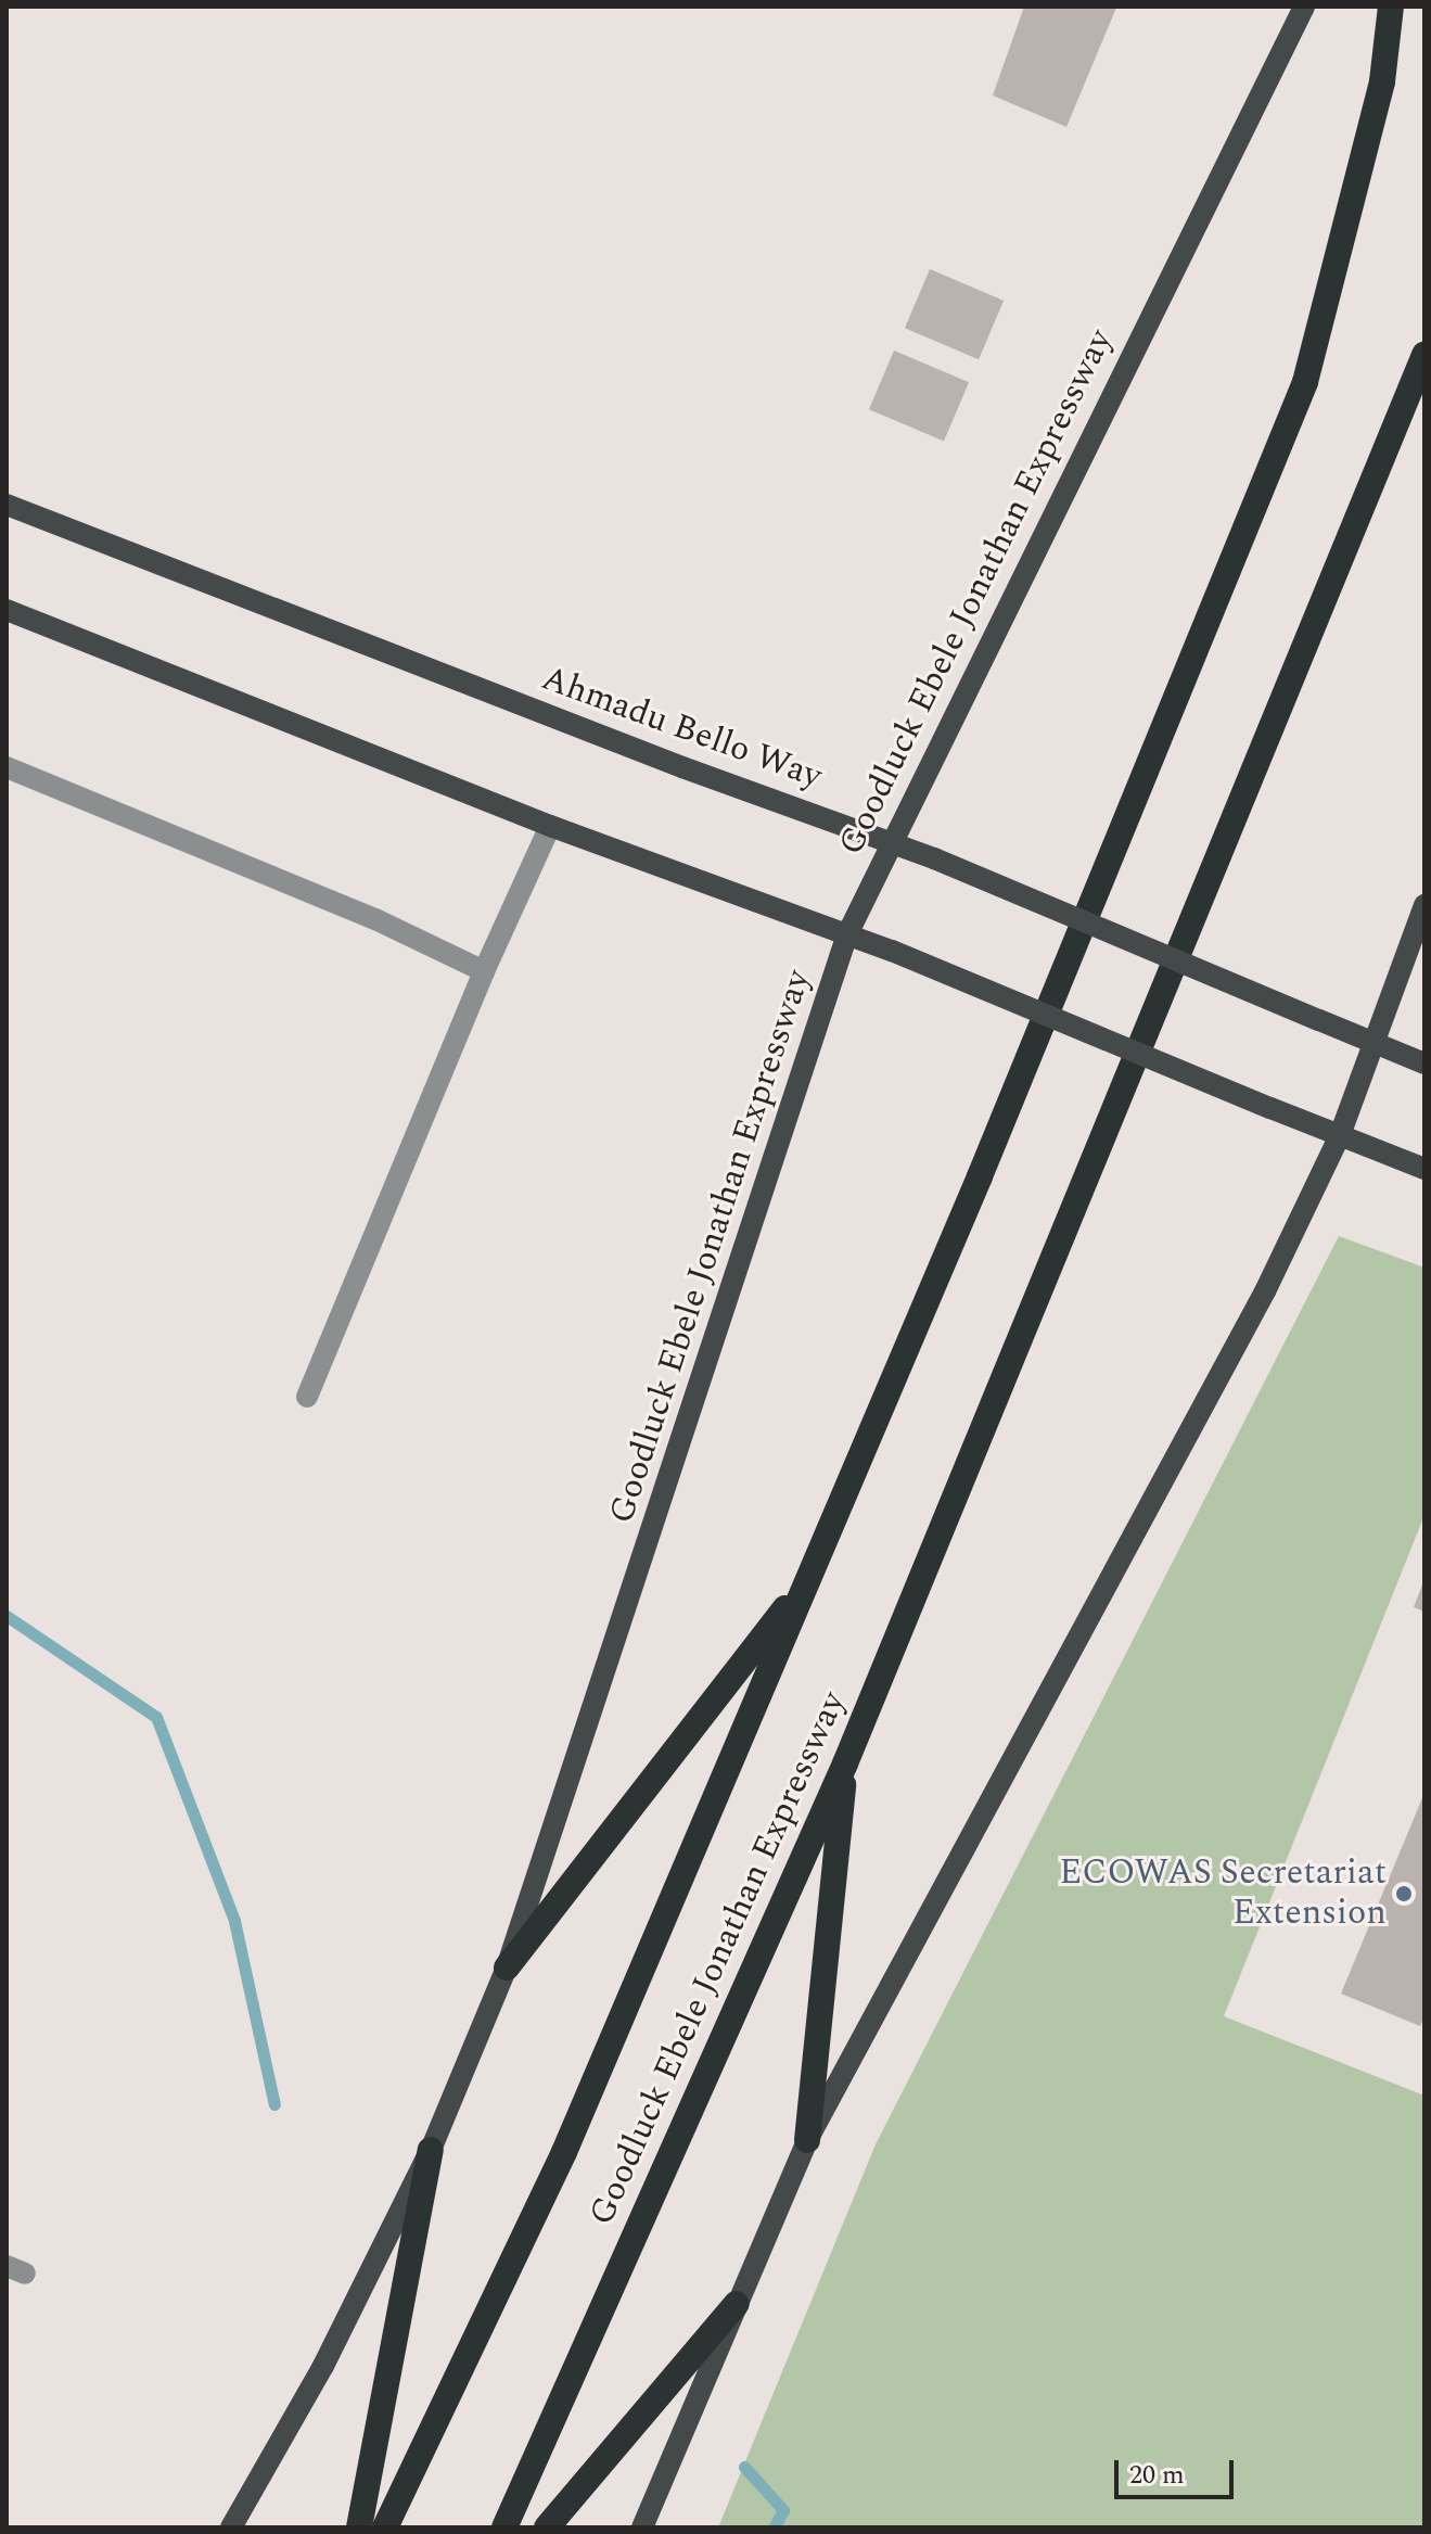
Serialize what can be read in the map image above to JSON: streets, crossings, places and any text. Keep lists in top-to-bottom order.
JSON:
{
  "streets": {
    "highway": ["Goodluck Ebele Jonathan Expressway"],
    "main road": ["Ahmadu Bello Way"]
  },
  "crossings": [
    ["Goodluck Ebele Jonathan Expressway", "Ahmadu Bello Way"]
  ],
  "places": ["ECOWAS Secretariat Extension"],
  "scale_bar": "20 m"
}
